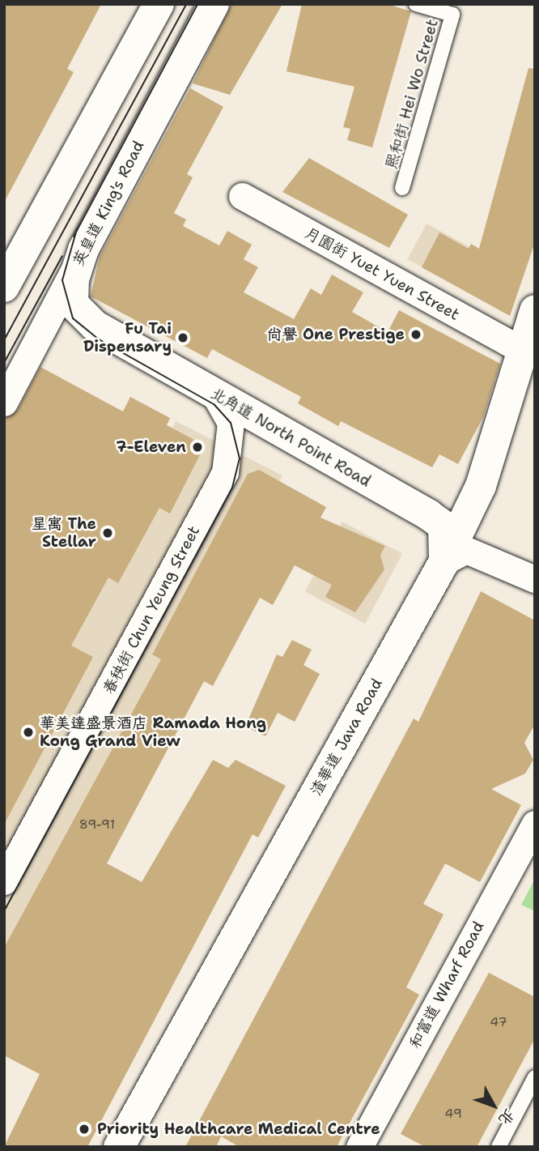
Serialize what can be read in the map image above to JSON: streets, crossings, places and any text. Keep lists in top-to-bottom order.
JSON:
{
  "streets": {
    "main road": ["英皇道 King's Road", "北角道 North Point Road", "渣華道 Java Road"],
    "street": ["月園街 Yuet Yuen Street", "春秧街 Chun Yeung Street", "和富道 Wharf Road"],
    "lane": ["熙和街 Hei Wo Street"]
  },
  "crossings": [
    ["英皇道 King's Road", "北角道 North Point Road"],
    ["月園街 Yuet Yuen Street", "渣華道 Java Road"],
    ["北角道 North Point Road", "春秧街 Chun Yeung Street"],
    ["北角道 North Point Road", "渣華道 Java Road"]
  ],
  "places": [
    "尚譽 One Prestige",
    "Fu Tai Dispensary",
    "7-Eleven",
    "星寓 The Stellar",
    "華美達盛景酒店 Ramada Hong Kong Grand View",
    "Priority Healthcare Medical Centre"
  ],
  "house_numbers": ["89-91", "47", "49"],
  "north": "bottom right"
}
